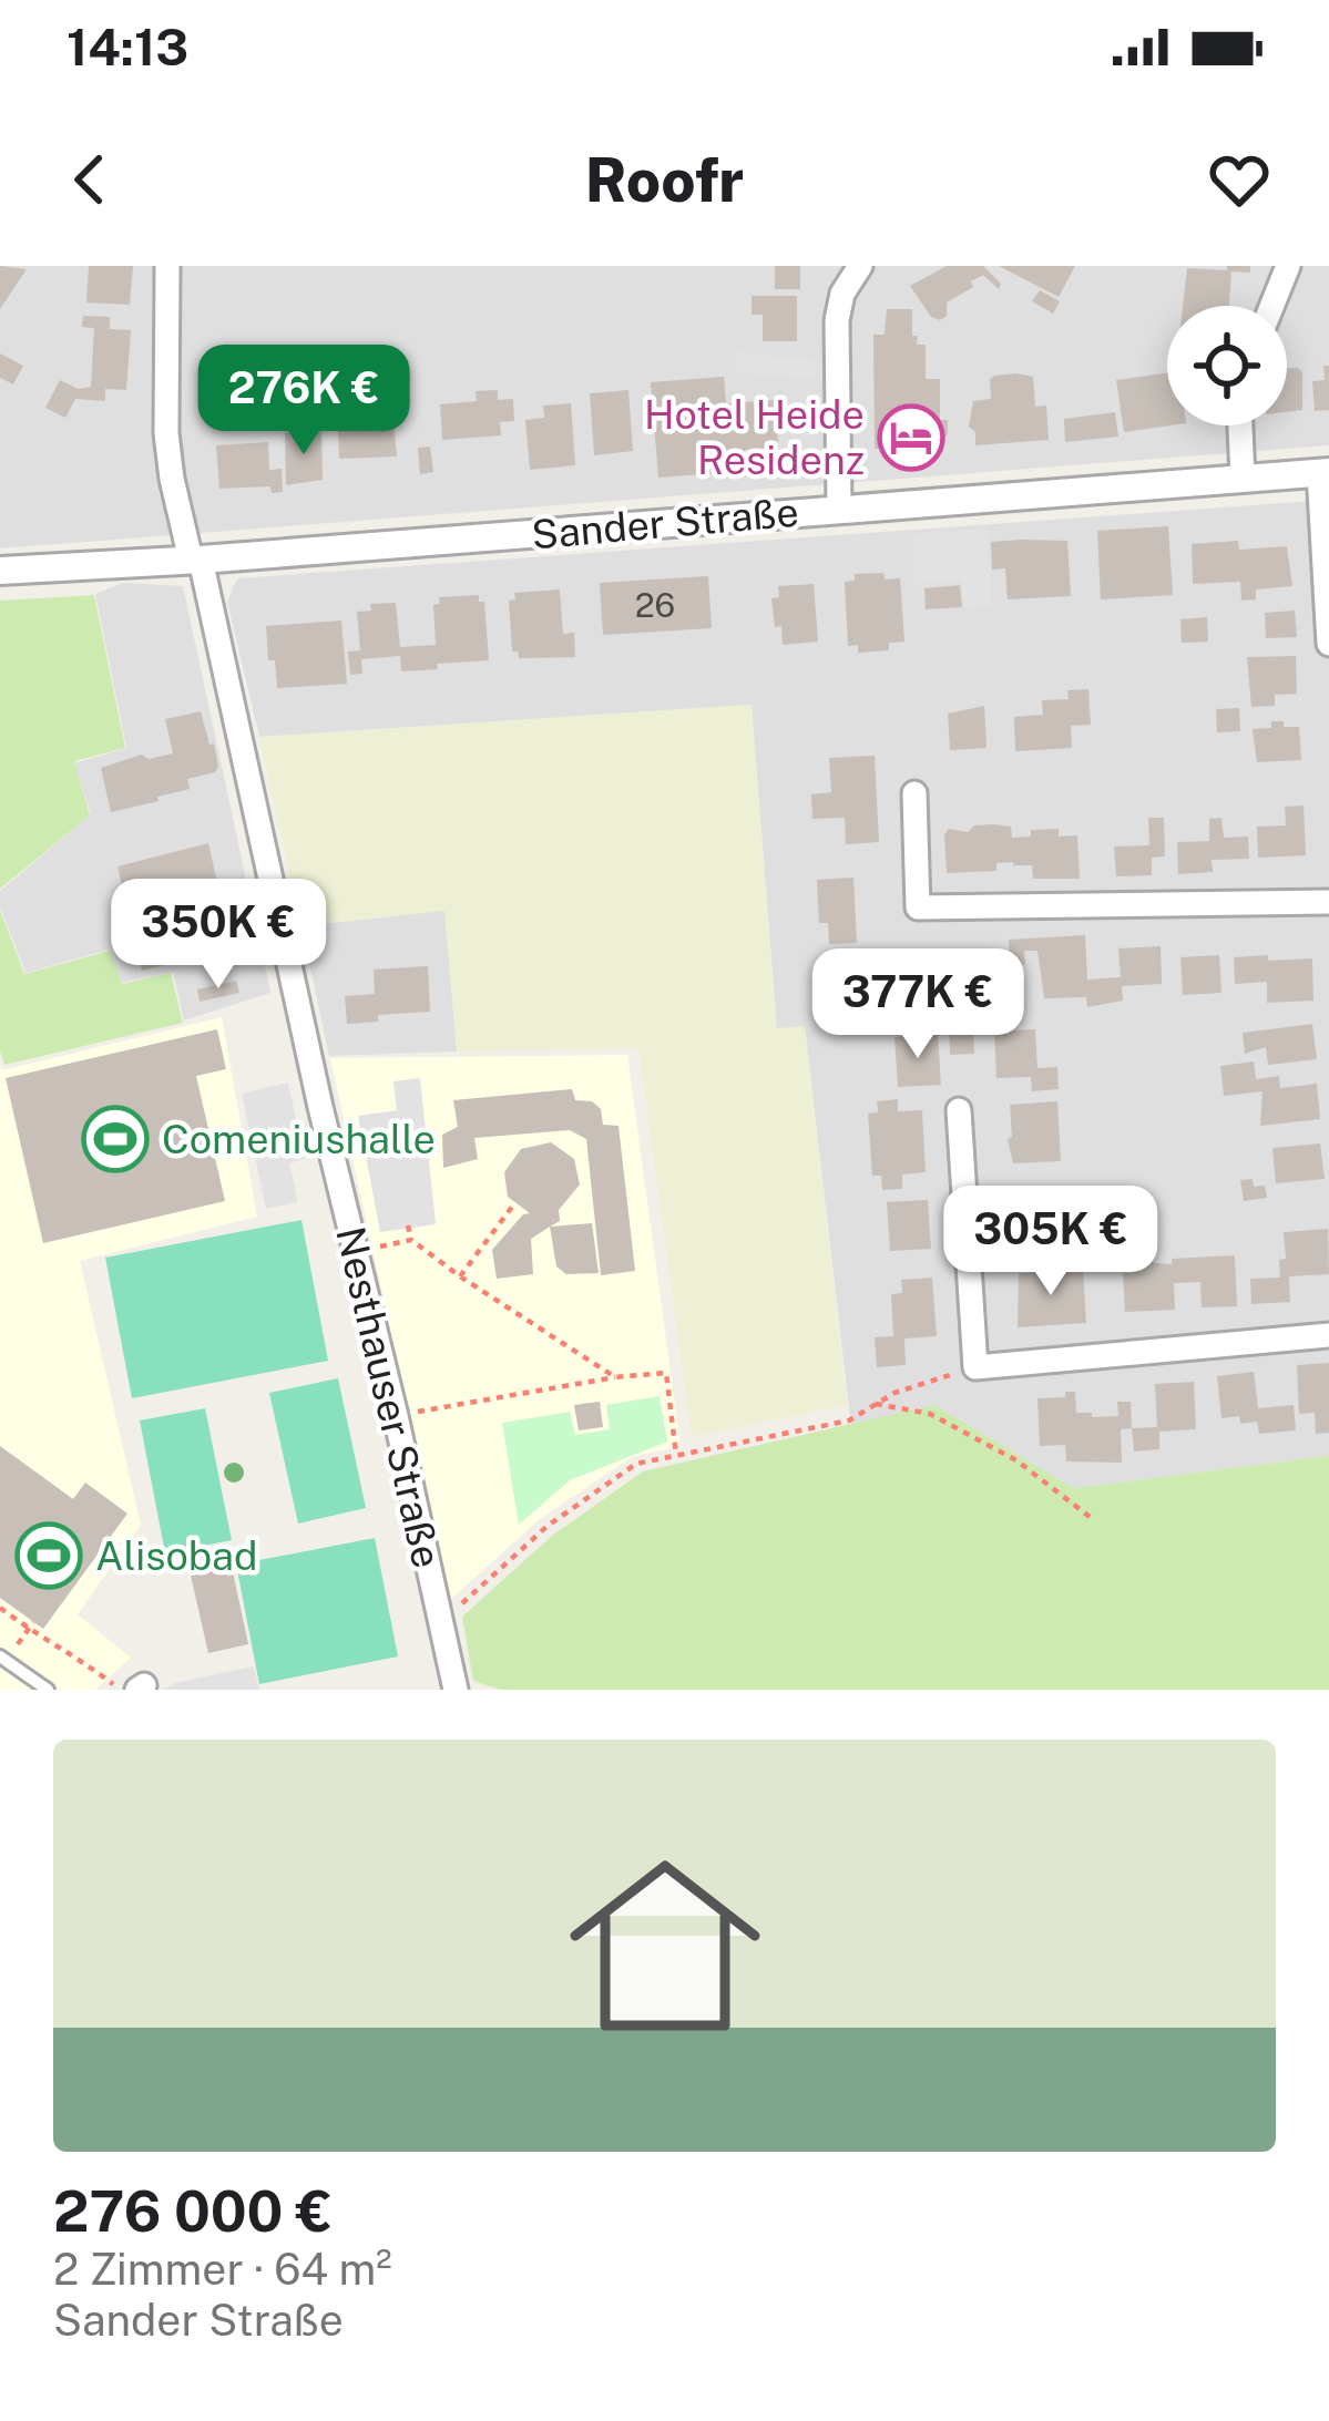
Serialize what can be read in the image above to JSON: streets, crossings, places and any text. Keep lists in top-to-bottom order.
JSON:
{
  "streets": {
    "street": ["Sander Straße", "Nesthauser Straße"]
  },
  "crossings": [
    ["Sander Straße", "Nesthauser Straße"]
  ],
  "places": {
    "hotel": ["Hotel Heide Residenz"],
    "sports": ["Comeniushalle", "Alisobad"]
  },
  "house_numbers": ["26"],
  "page": {
    "status": "14:13",
    "header": "Roofr",
    "price": [
      "276K €",
      "350K €",
      "377K €",
      "305K €"
    ],
    "list": [
      {
        "name": "276 000 €",
        "note": "2 Zimmer · 64 m² · Sander Straße"
      }
    ]
  }
}
